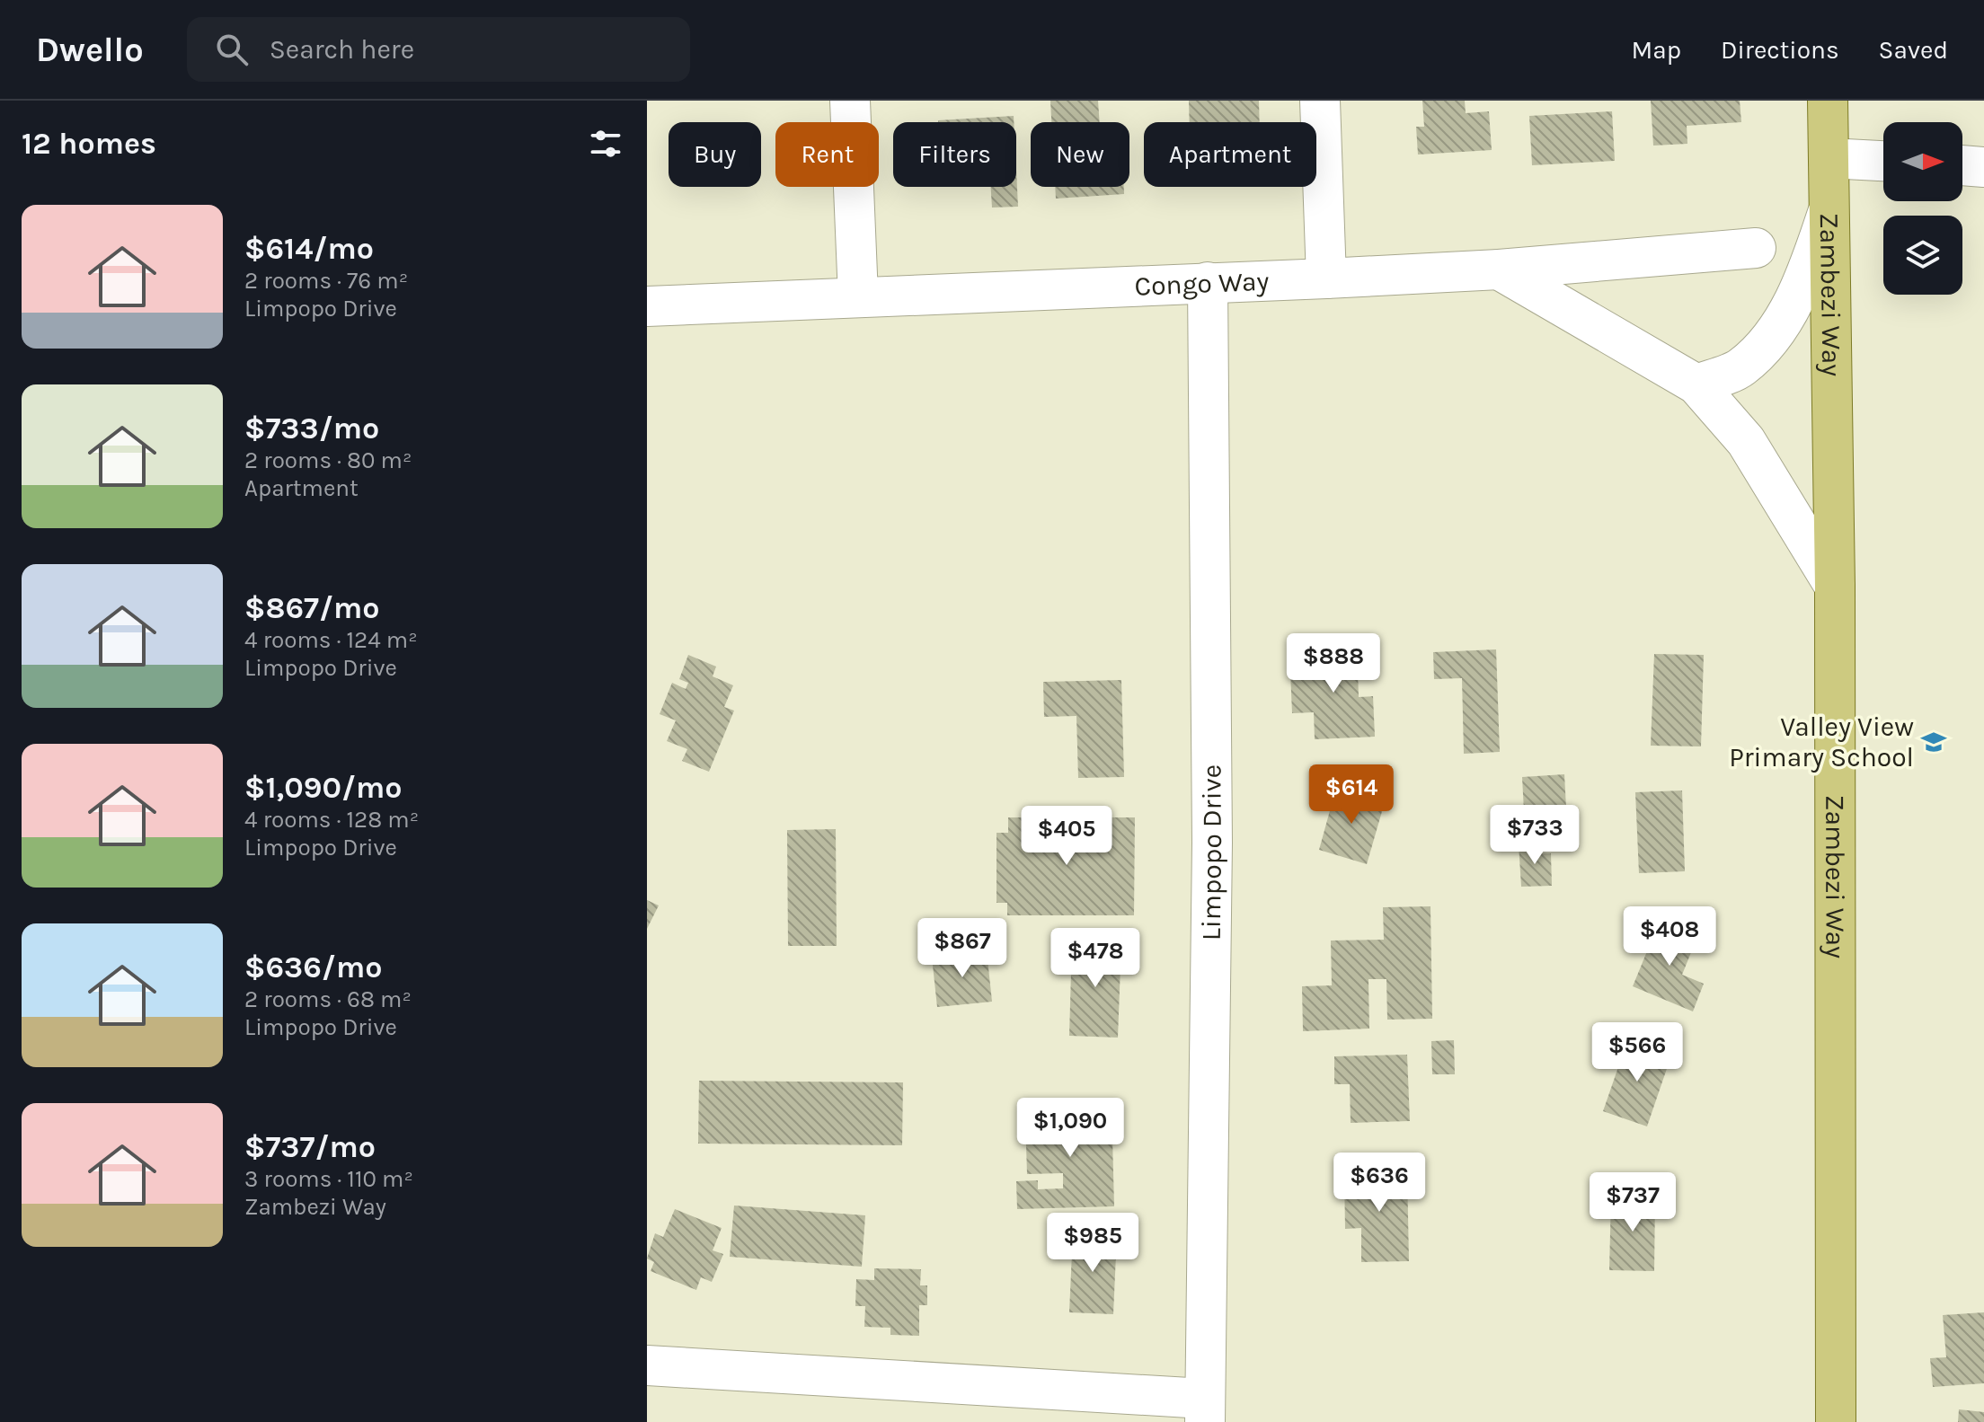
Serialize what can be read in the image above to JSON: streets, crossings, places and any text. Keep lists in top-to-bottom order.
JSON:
{
  "streets": {
    "main road": ["Zambezi Way"],
    "street": ["Congo Way", "Limpopo Drive"]
  },
  "crossings": [
    ["Congo Way", "Limpopo Drive"]
  ],
  "places": {
    "school or university": ["Valley View Primary School"]
  },
  "north": "right",
  "page": {
    "header": "Dwello",
    "search": "Search here",
    "nav": ["Map", "Directions", "Saved"],
    "heading": "12 homes",
    "chip": [
      "Buy",
      "Rent",
      "Filters",
      "New",
      "Apartment"
    ],
    "list": [
      {
        "name": "$614/mo",
        "note": "2 rooms · 76 m² · Limpopo Drive"
      },
      {
        "name": "$733/mo",
        "note": "2 rooms · 80 m² · Apartment"
      },
      {
        "name": "$867/mo",
        "note": "4 rooms · 124 m² · Limpopo Drive"
      },
      {
        "name": "$1,090/mo",
        "note": "4 rooms · 128 m² · Limpopo Drive"
      },
      {
        "name": "$636/mo",
        "note": "2 rooms · 68 m² · Limpopo Drive"
      },
      {
        "name": "$737/mo",
        "note": "3 rooms · 110 m² · Zambezi Way"
      }
    ],
    "price": [
      "$888",
      "$614",
      "$733",
      "$405",
      "$408",
      "$867",
      "$478",
      "$566",
      "$1,090",
      "$636",
      "$737",
      "$985"
    ]
  }
}
